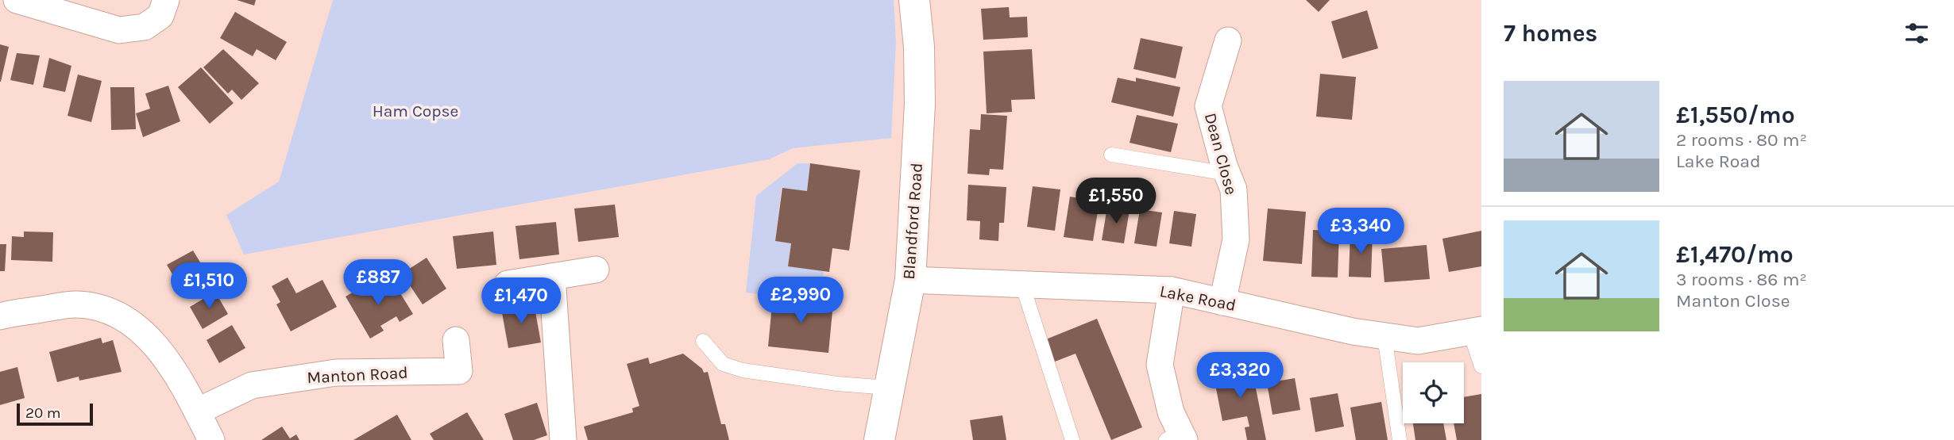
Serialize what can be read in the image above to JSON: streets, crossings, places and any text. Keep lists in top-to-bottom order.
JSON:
{
  "streets": {
    "main road": ["Blandford Road"],
    "street": ["Dean Close", "Lake Road", "Manton Road"]
  },
  "crossings": [
    ["Dean Close", "Lake Road"],
    ["Blandford Road", "Lake Road"]
  ],
  "parks": ["Ham Copse"],
  "scale_bar": "20 m",
  "page": {
    "heading": "7 homes",
    "list": [
      {
        "name": "£1,550/mo",
        "note": "2 rooms · 80 m² · Lake Road"
      },
      {
        "name": "£1,470/mo",
        "note": "3 rooms · 86 m² · Manton Close"
      }
    ],
    "price": [
      "£1,550",
      "£3,340",
      "£887",
      "£1,510",
      "£2,990",
      "£1,470",
      "£3,320"
    ],
    "scale": "20 m"
  }
}
